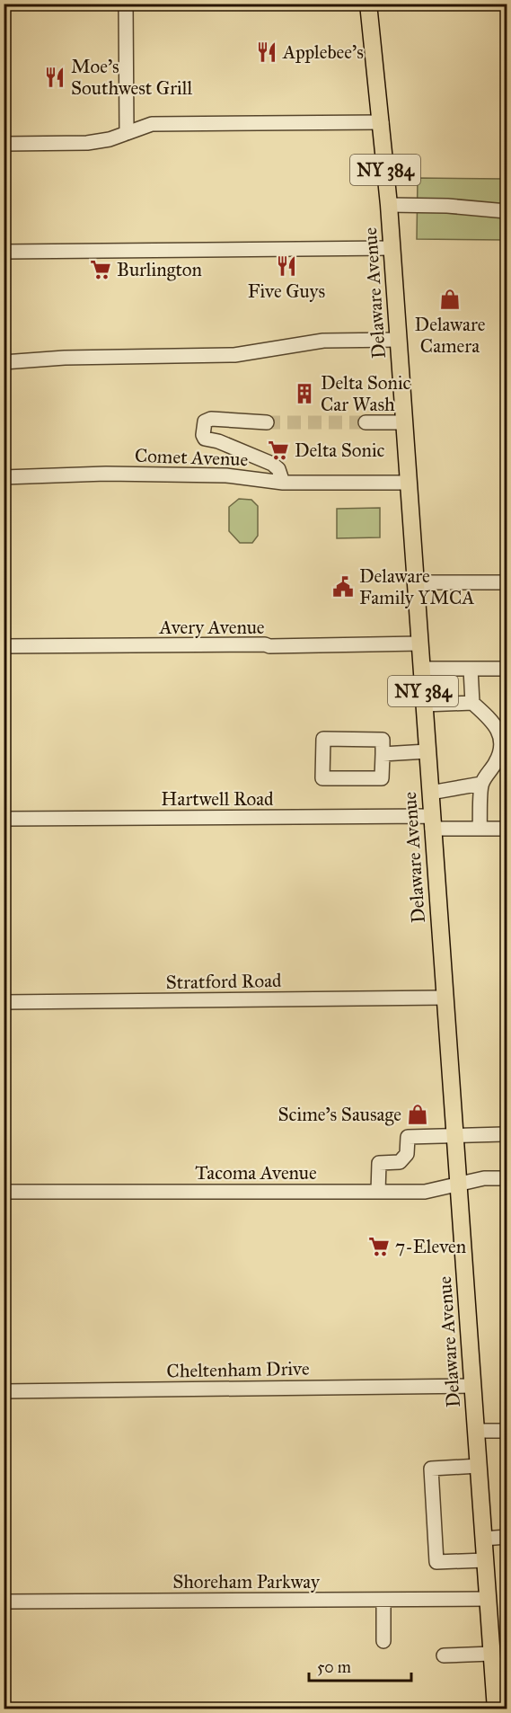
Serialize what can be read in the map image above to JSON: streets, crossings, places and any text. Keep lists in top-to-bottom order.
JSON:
{
  "streets": {
    "main road": ["NY 384", "Delaware Avenue"],
    "street": [
      "Comet Avenue",
      "Avery Avenue",
      "Hartwell Road",
      "Stratford Road",
      "Tacoma Avenue",
      "Cheltenham Drive",
      "Shoreham Parkway"
    ]
  },
  "crossings": [
    ["Delaware Avenue", "Comet Avenue"],
    ["Delaware Avenue", "Avery Avenue"],
    ["Delaware Avenue", "Hartwell Road"],
    ["Delaware Avenue", "Stratford Road"],
    ["Delaware Avenue", "Tacoma Avenue"],
    ["Delaware Avenue", "Cheltenham Drive"],
    ["Delaware Avenue", "Shoreham Parkway"]
  ],
  "places": {
    "restaurant": ["Applebee's", "Moe's Southwest Grill", "Five Guys"],
    "supermarket": ["Burlington", "Delta Sonic", "7-Eleven"],
    "shop": ["Delaware Camera", "Scime's Sausage"],
    "building": ["Delta Sonic Car Wash"],
    "public building": ["Delaware Family YMCA"]
  },
  "scale_bar": "50 m"
}
